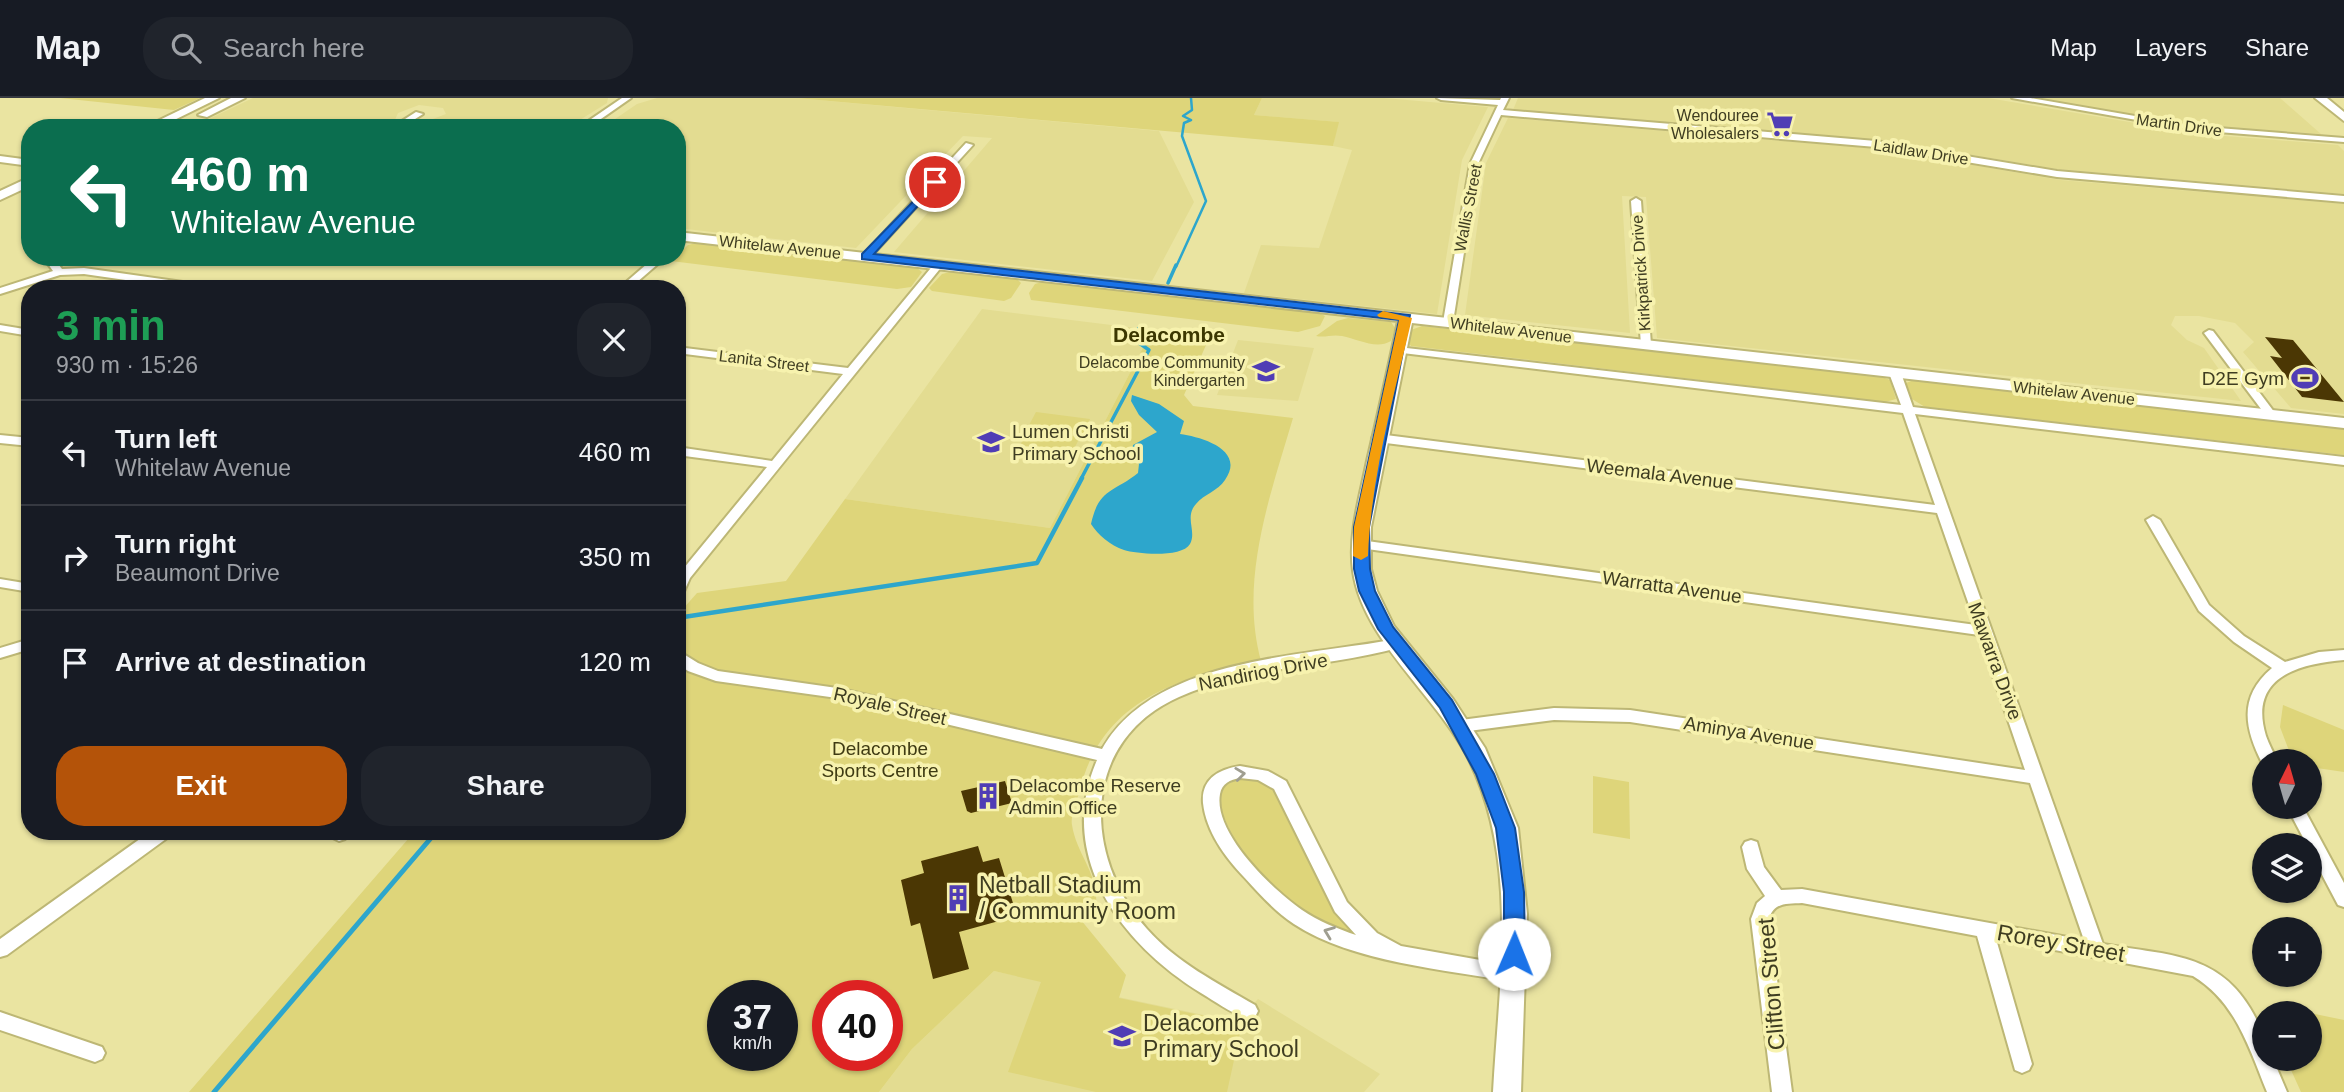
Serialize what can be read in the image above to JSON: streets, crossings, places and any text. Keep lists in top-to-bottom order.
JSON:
{
  "streets": {
    "street": [
      "Martin Drive",
      "Laidlaw Drive",
      "Wallis Street",
      "Whitelaw Avenue",
      "Kirkpatrick Drive",
      "Lanita Street",
      "Weemala Avenue",
      "Warratta Avenue",
      "Mawarra Drive",
      "Nandiriog Drive",
      "Royale Street",
      "Aminya Avenue",
      "Rorey Street",
      "Clifton Street"
    ]
  },
  "crossings": [
    ["Laidlaw Drive", "Wallis Street"],
    ["Wallis Street", "Whitelaw Avenue"],
    ["Whitelaw Avenue", "Kirkpatrick Drive"],
    ["Whitelaw Avenue", "Mawarra Drive"],
    ["Weemala Avenue", "Mawarra Drive"],
    ["Warratta Avenue", "Mawarra Drive"],
    ["Mawarra Drive", "Aminya Avenue"],
    ["Mawarra Drive", "Rorey Street"],
    ["Nandiriog Drive", "Royale Street"],
    ["Rorey Street", "Clifton Street"]
  ],
  "districts": ["Delacombe"],
  "parks": ["Delacombe Sports Centre"],
  "places": {
    "supermarket": ["Wendouree Wholesalers"],
    "school or university": ["Delacombe Community Kindergarten", "Lumen Christi Primary School", "Delacombe Primary School"],
    "sports": ["D2E Gym"],
    "building": ["Delacombe Reserve Admin Office", "Netball Stadium / Community Room"]
  },
  "north": "top",
  "page": {
    "header": "Map",
    "search": "Search here",
    "nav": ["Map", "Layers", "Share"],
    "turn": ["460 m", "Whitelaw Avenue"],
    "heading": ["3 min", "930 m · 15:26"],
    "list": [
      {
        "name": "Turn left",
        "note": "Whitelaw Avenue",
        "value": "460 m"
      },
      {
        "name": "Turn right",
        "note": "Beaumont Drive",
        "value": "350 m"
      },
      {
        "name": "Arrive at destination",
        "value": "120 m"
      }
    ],
    "buttons": ["Exit", "Share"],
    "map_buttons": ["+", "−"],
    "speed": "37 km/h",
    "limit": "40"
  }
}
